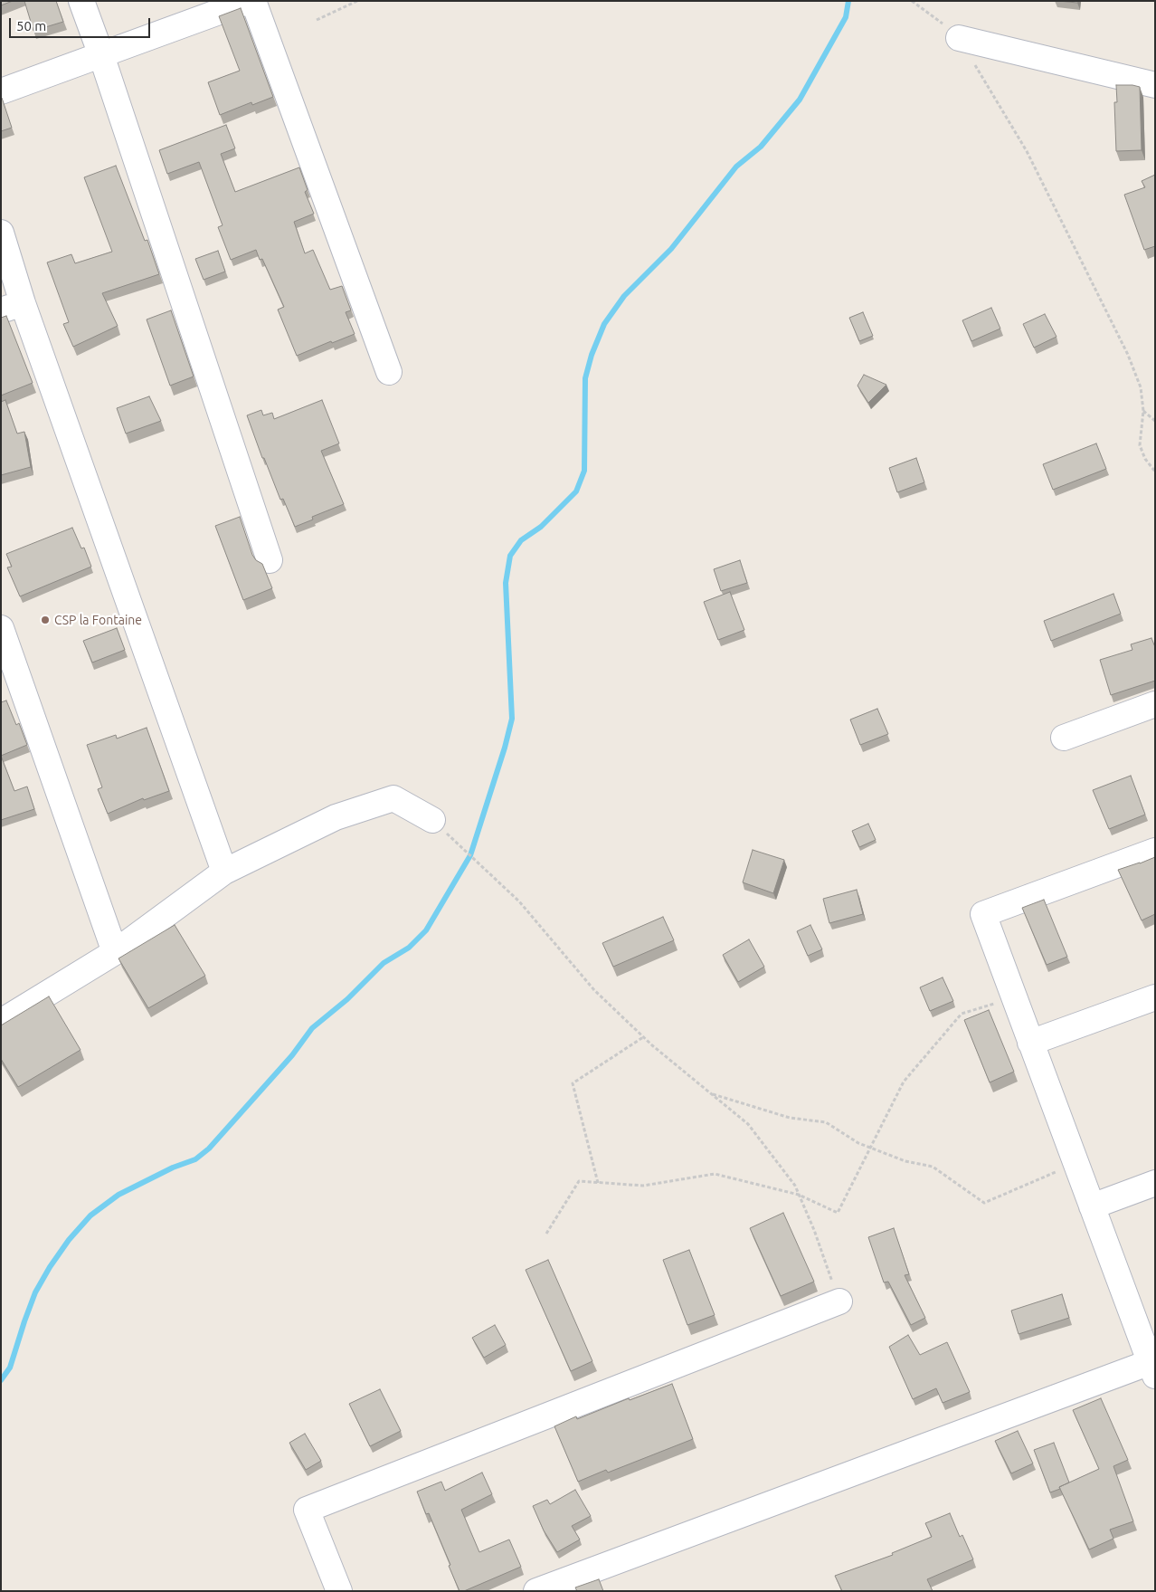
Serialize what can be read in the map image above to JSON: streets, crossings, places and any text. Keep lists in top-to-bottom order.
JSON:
{
  "places": ["CSP la Fontaine"],
  "scale_bar": "50 m"
}
